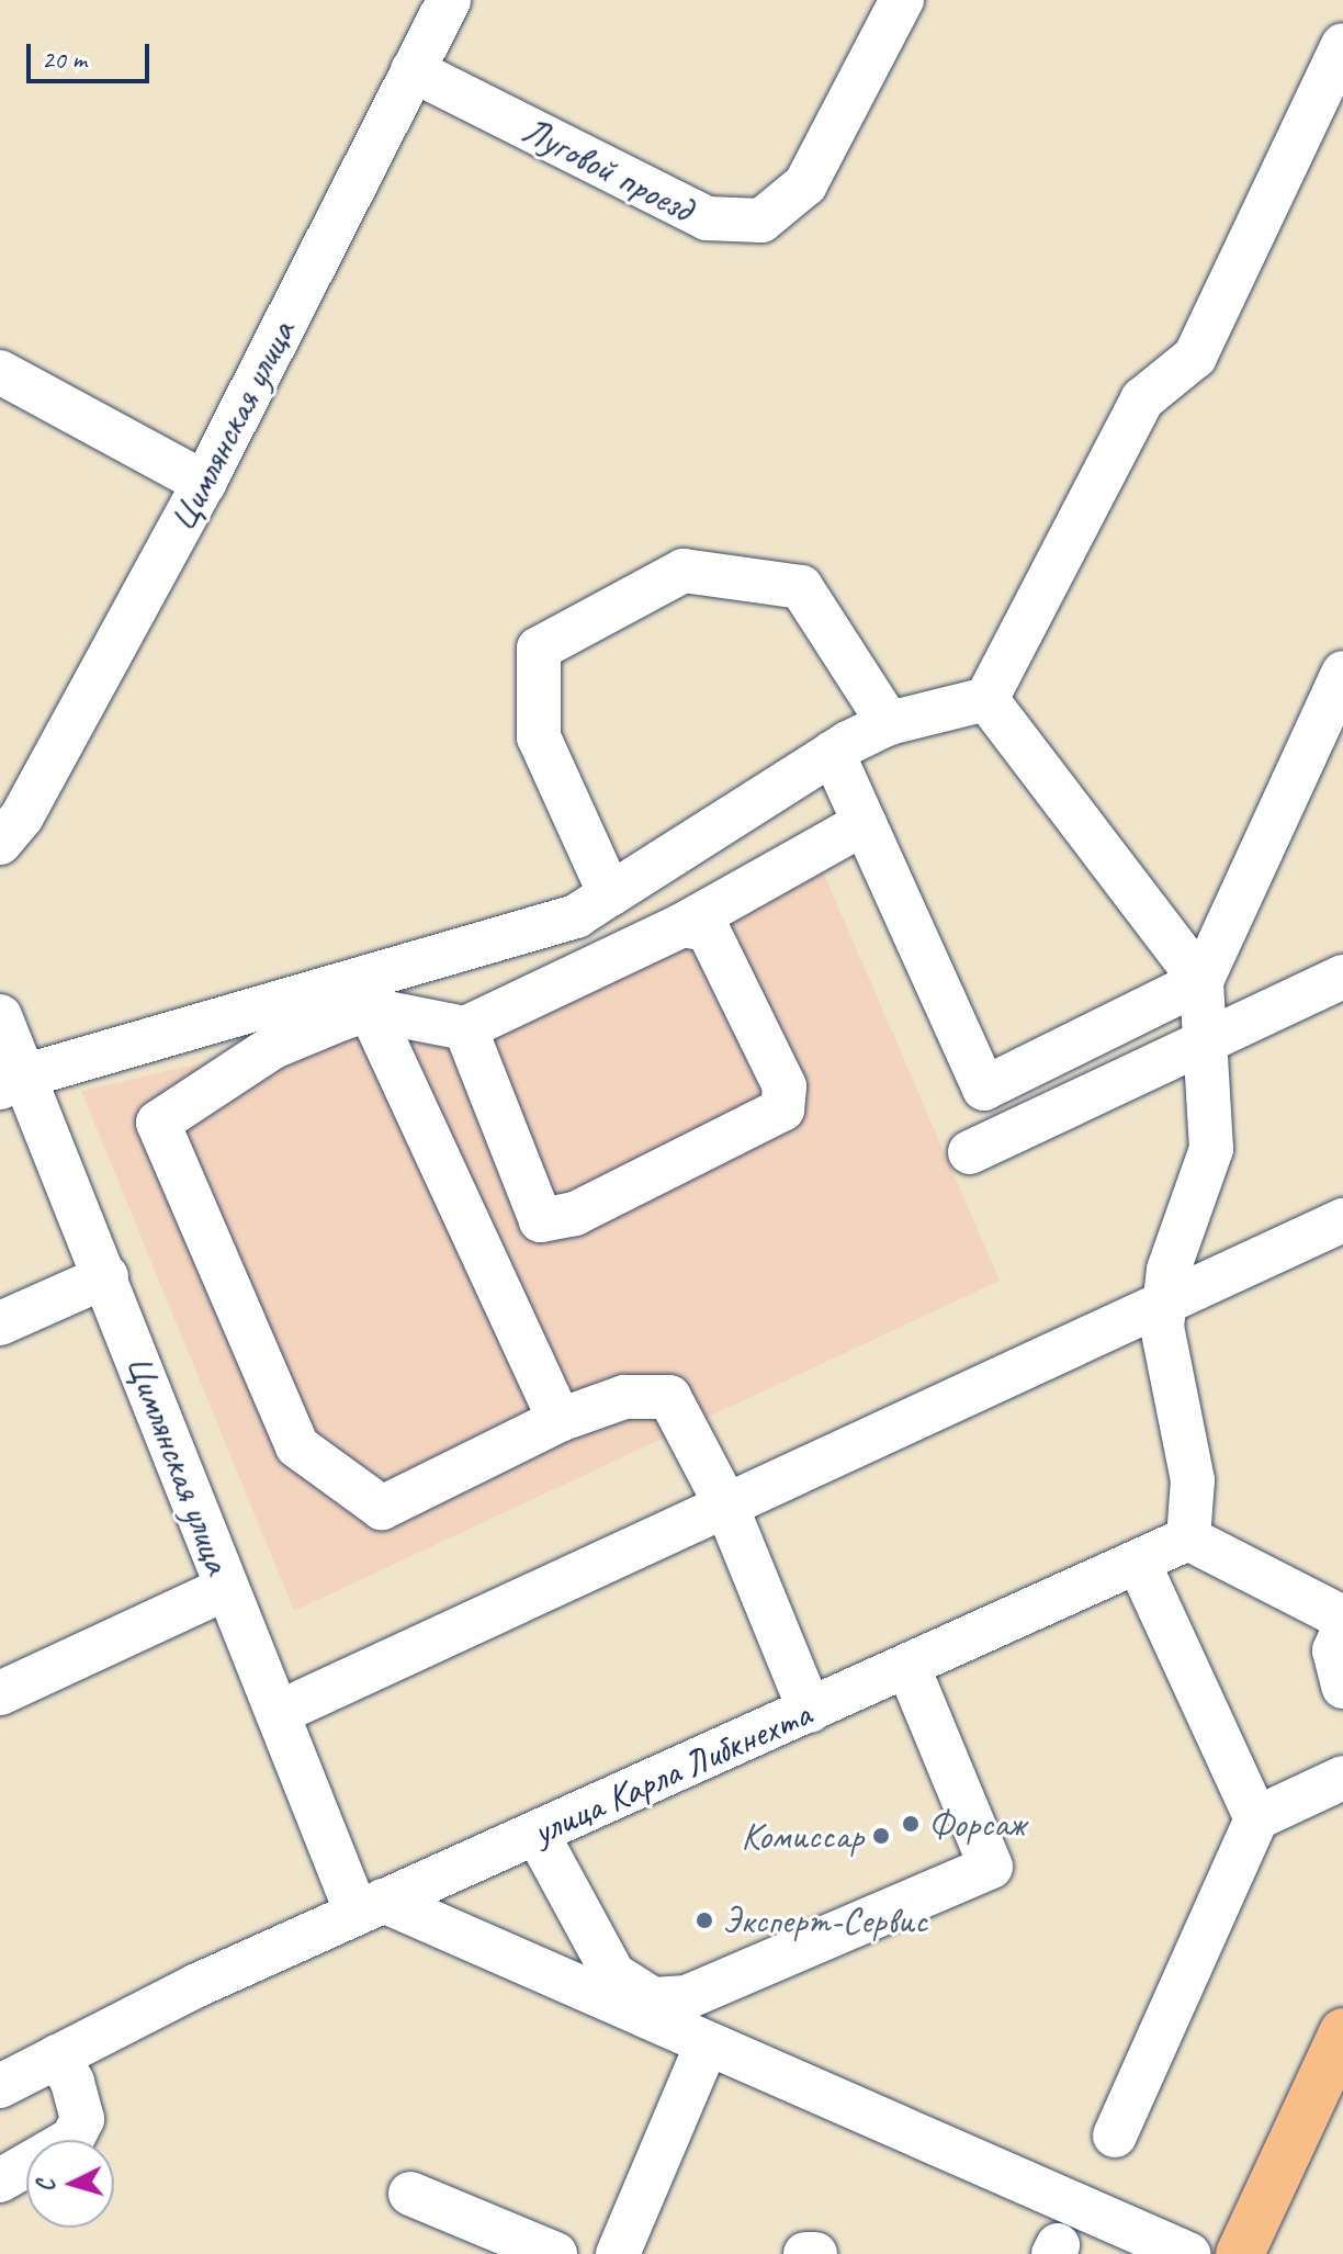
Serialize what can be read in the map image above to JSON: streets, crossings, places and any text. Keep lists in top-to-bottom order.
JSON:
{
  "streets": {
    "street": ["Луговой проезд", "Цимлянская улица", "улица Карла Либкнехта"]
  },
  "crossings": [
    ["Луговой проезд", "Цимлянская улица"],
    ["Цимлянская улица", "улица Карла Либкнехта"]
  ],
  "places": ["Форсаж", "Комиссар", "Эксперт-Сервис"],
  "scale_bar": "20 m",
  "north": "left"
}
